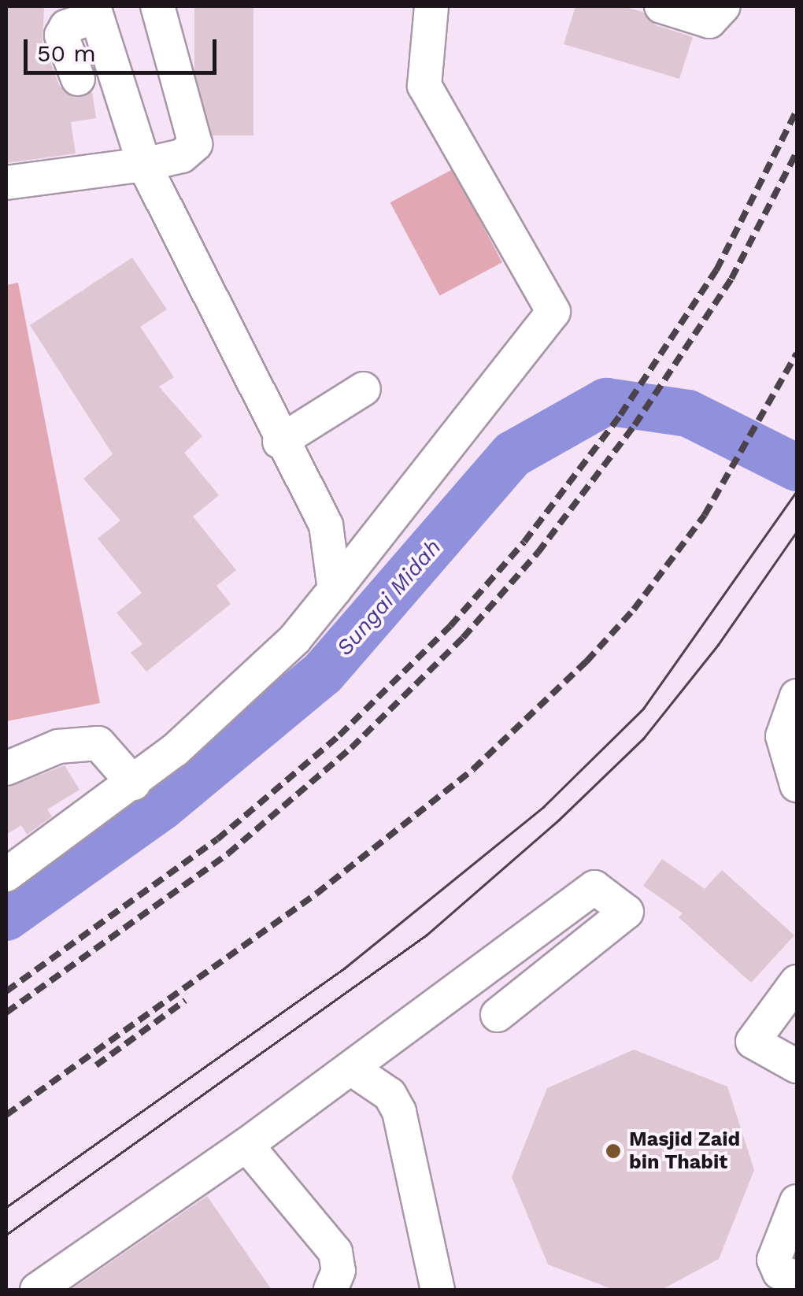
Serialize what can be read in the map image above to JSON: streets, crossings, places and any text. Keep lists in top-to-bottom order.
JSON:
{
  "water": ["Sungai Midah"],
  "places": ["Masjid Zaid bin Thabit"],
  "scale_bar": "50 m"
}
